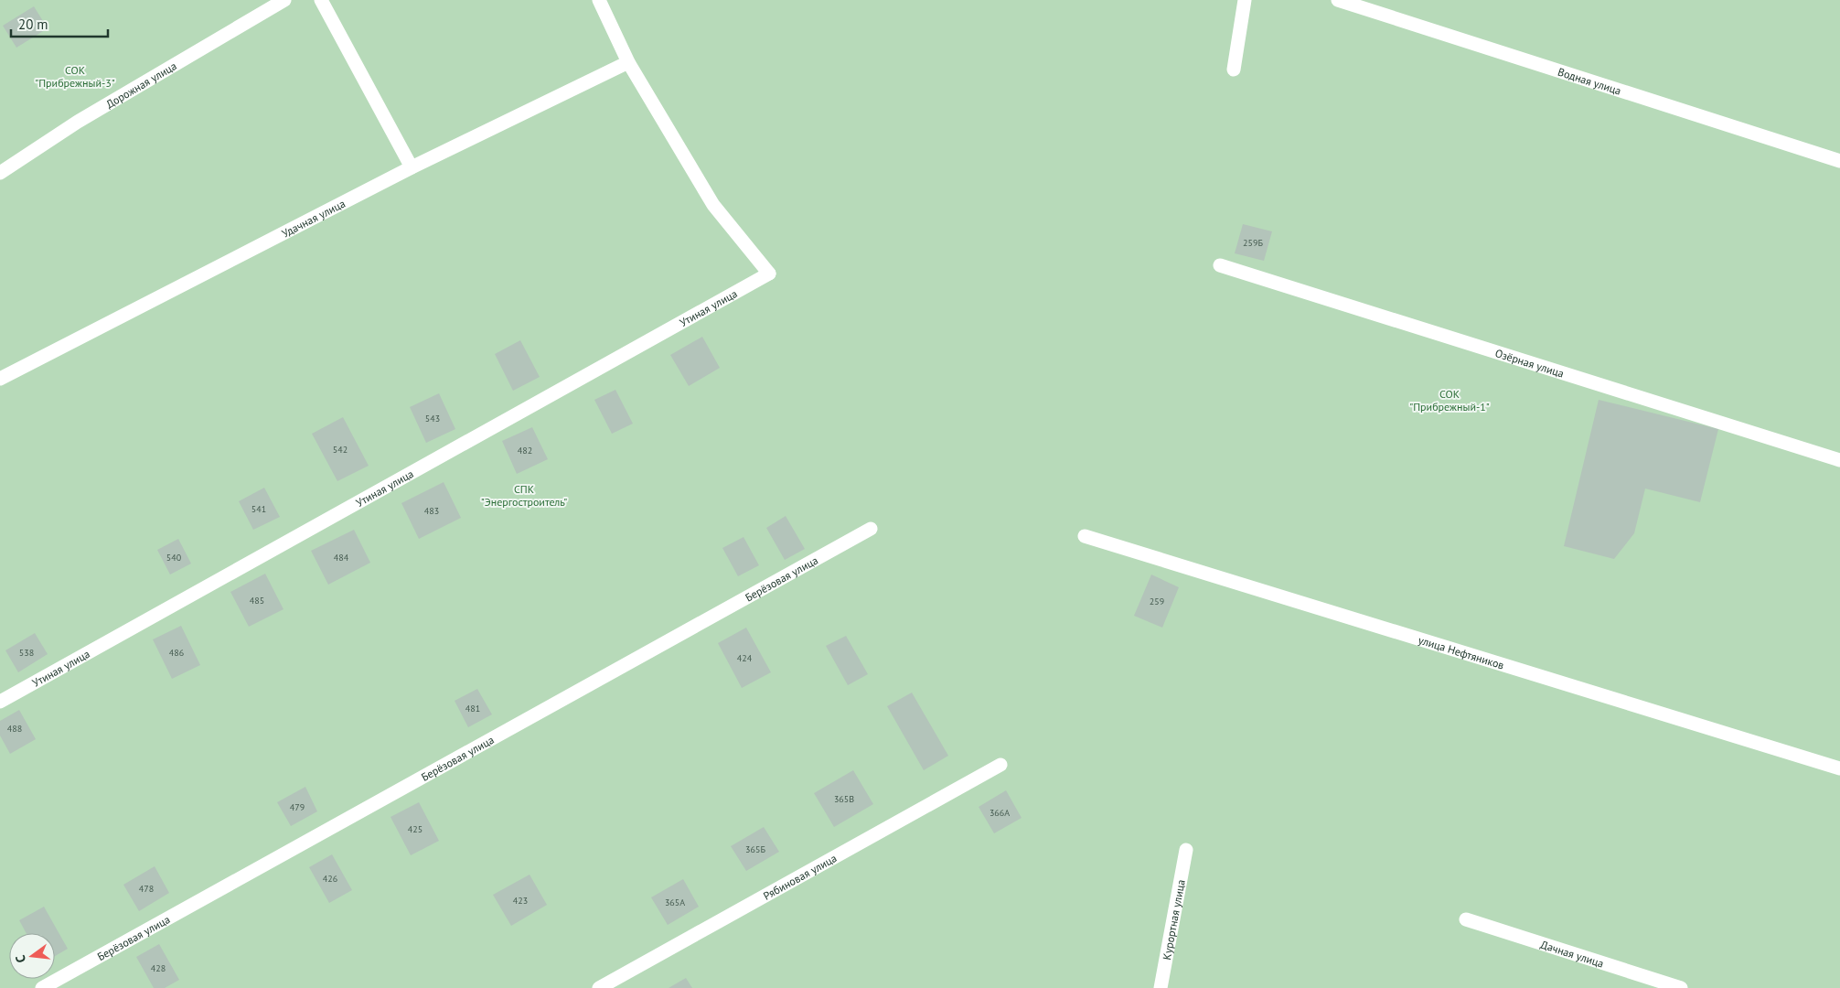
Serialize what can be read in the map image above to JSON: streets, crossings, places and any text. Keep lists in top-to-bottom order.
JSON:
{
  "streets": {
    "street": [
      "Водная улица",
      "Дорожная улица",
      "Удачная улица",
      "Утиная улица",
      "Озёрная улица",
      "Берёзовая улица",
      "улица Нефтяников",
      "Рябиновая улица",
      "Курортная улица",
      "Дачная улица"
    ]
  },
  "crossings": [
    ["Удачная улица", "Утиная улица"]
  ],
  "parks": ["СОК \"Прибрежный-3\"", "СОК \"Прибрежный-1\"", "СПК \"Энергостроитель\""],
  "house_numbers": [
    "259Б",
    "543",
    "542",
    "482",
    "541",
    "483",
    "540",
    "484",
    "485",
    "259",
    "538",
    "486",
    "424",
    "481",
    "488",
    "365В",
    "479",
    "366А",
    "425",
    "365Б",
    "426",
    "478",
    "423",
    "365А",
    "428"
  ],
  "scale_bar": "20 m",
  "north": "left"
}
